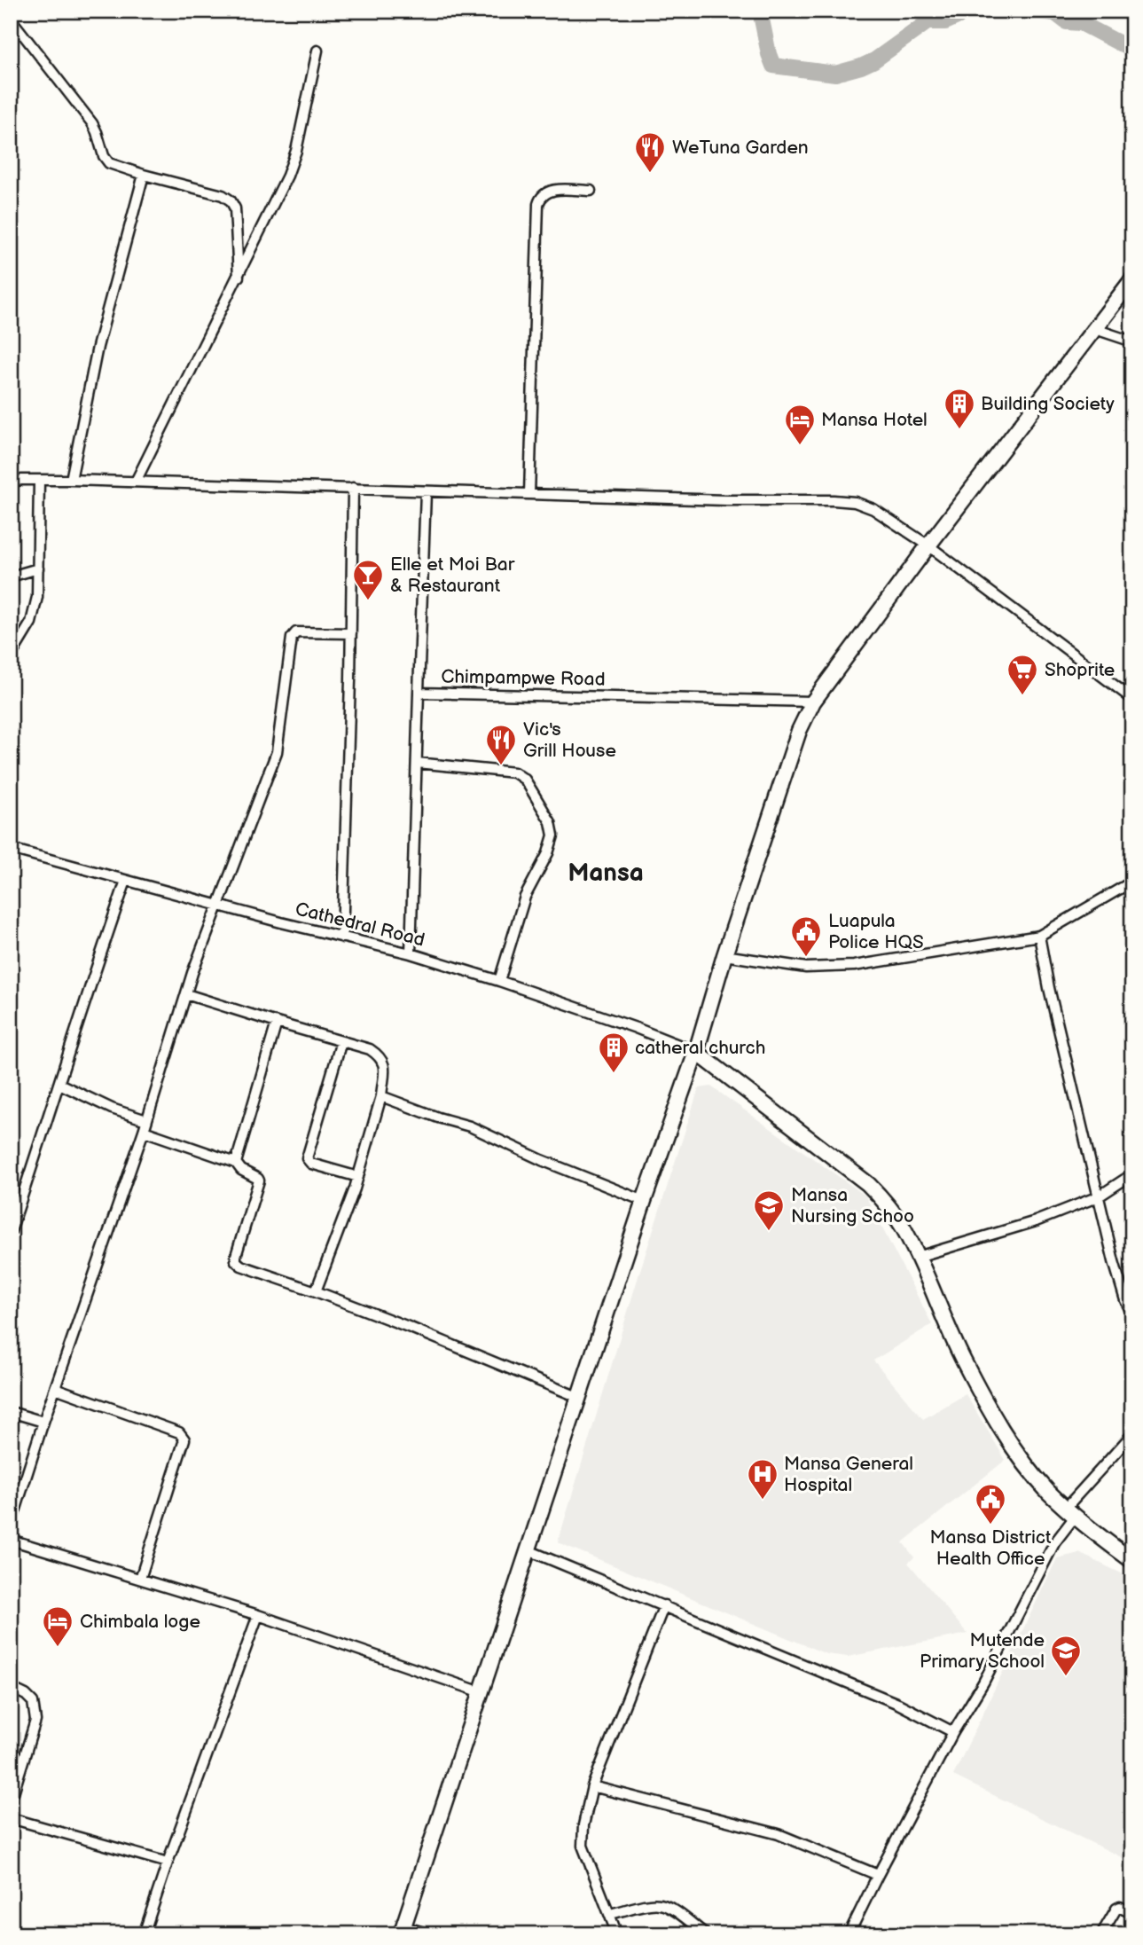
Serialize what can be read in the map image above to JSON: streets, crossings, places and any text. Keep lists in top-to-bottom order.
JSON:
{
  "streets": {
    "street": ["Chimpampwe Road", "Cathedral Road"]
  },
  "crossings": [
    ["Chimpampwe Road", "Cathedral Road"]
  ],
  "districts": ["Mansa"],
  "places": {
    "restaurant": ["WeTuna Garden", "Vic's Grill House"],
    "building": ["Building Society", "catheral church"],
    "hotel": ["Mansa Hotel", "Chimbala loge"],
    "bar": ["Elle et Moi Bar & Restaurant"],
    "supermarket": ["Shoprite"],
    "public building": ["Luapula Police HQS", "Mansa District Health Office"],
    "school or university": ["Mansa Nursing Schoo", "Mutende Primary School"],
    "hospital": ["Mansa General Hospital"]
  }
}
